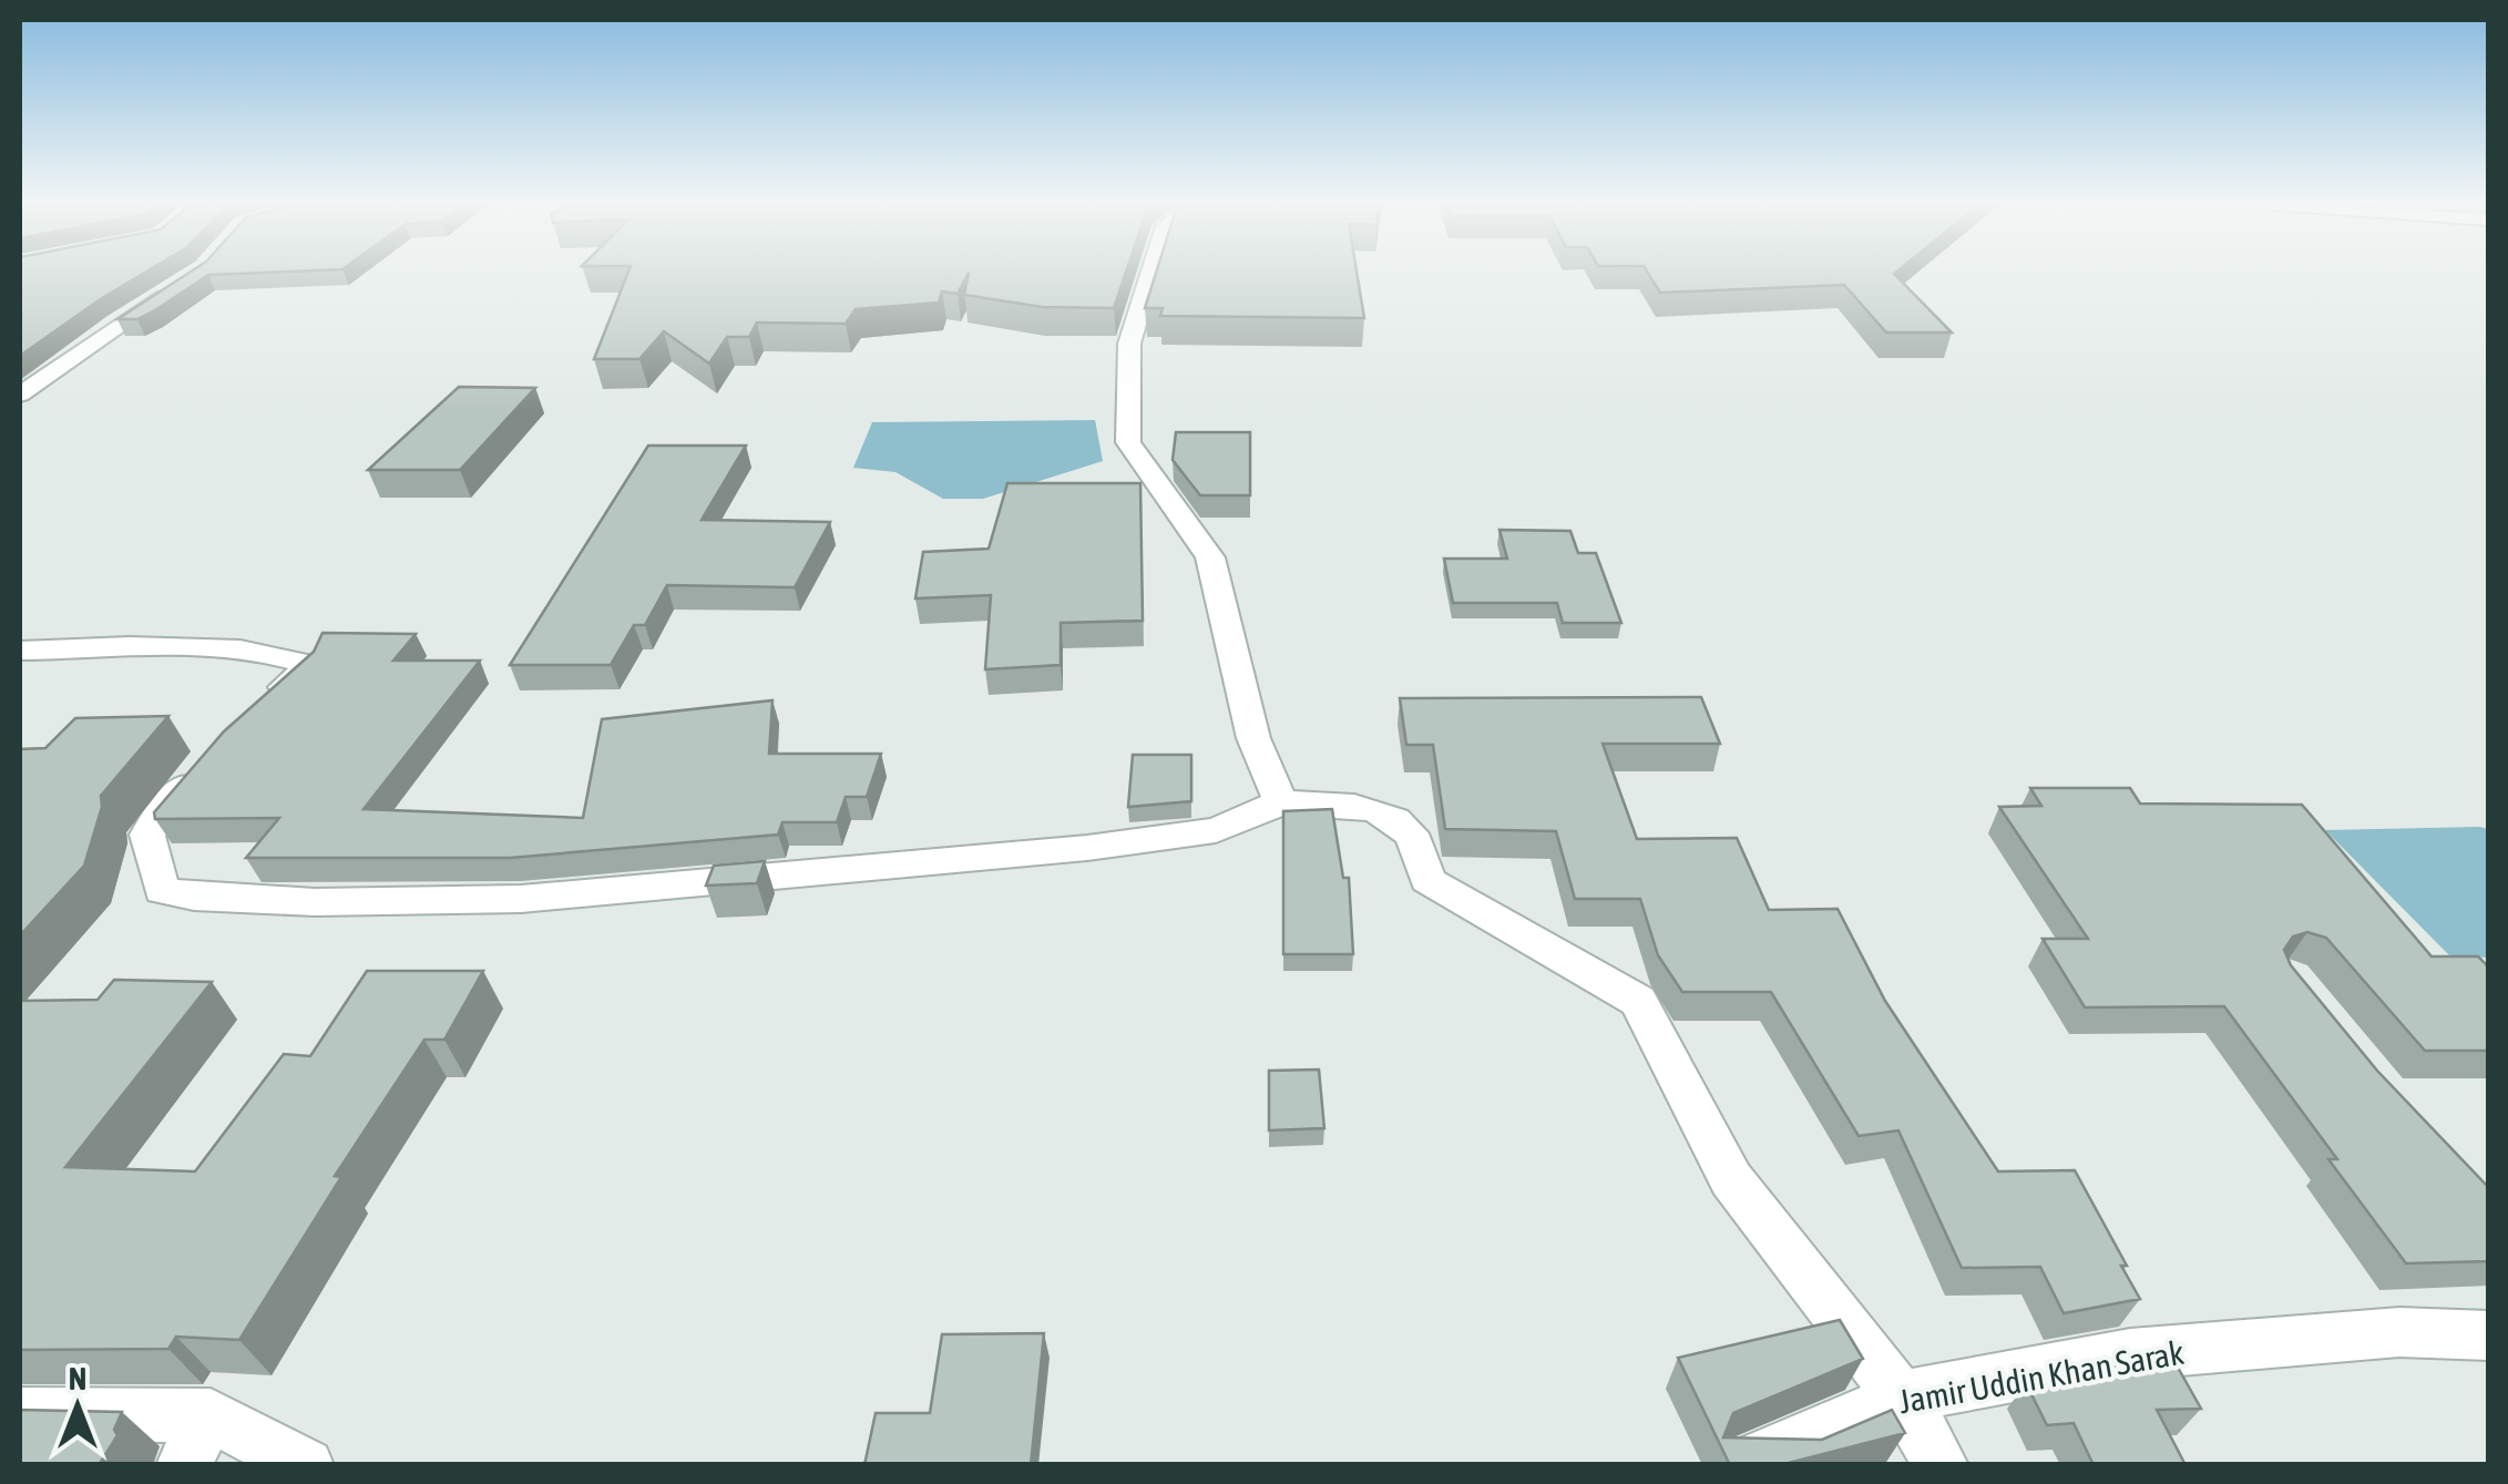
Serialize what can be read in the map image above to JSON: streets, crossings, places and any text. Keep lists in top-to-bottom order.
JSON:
{
  "streets": {
    "street": ["Jamir Uddin Khan Sarak"]
  },
  "north": "top"
}
